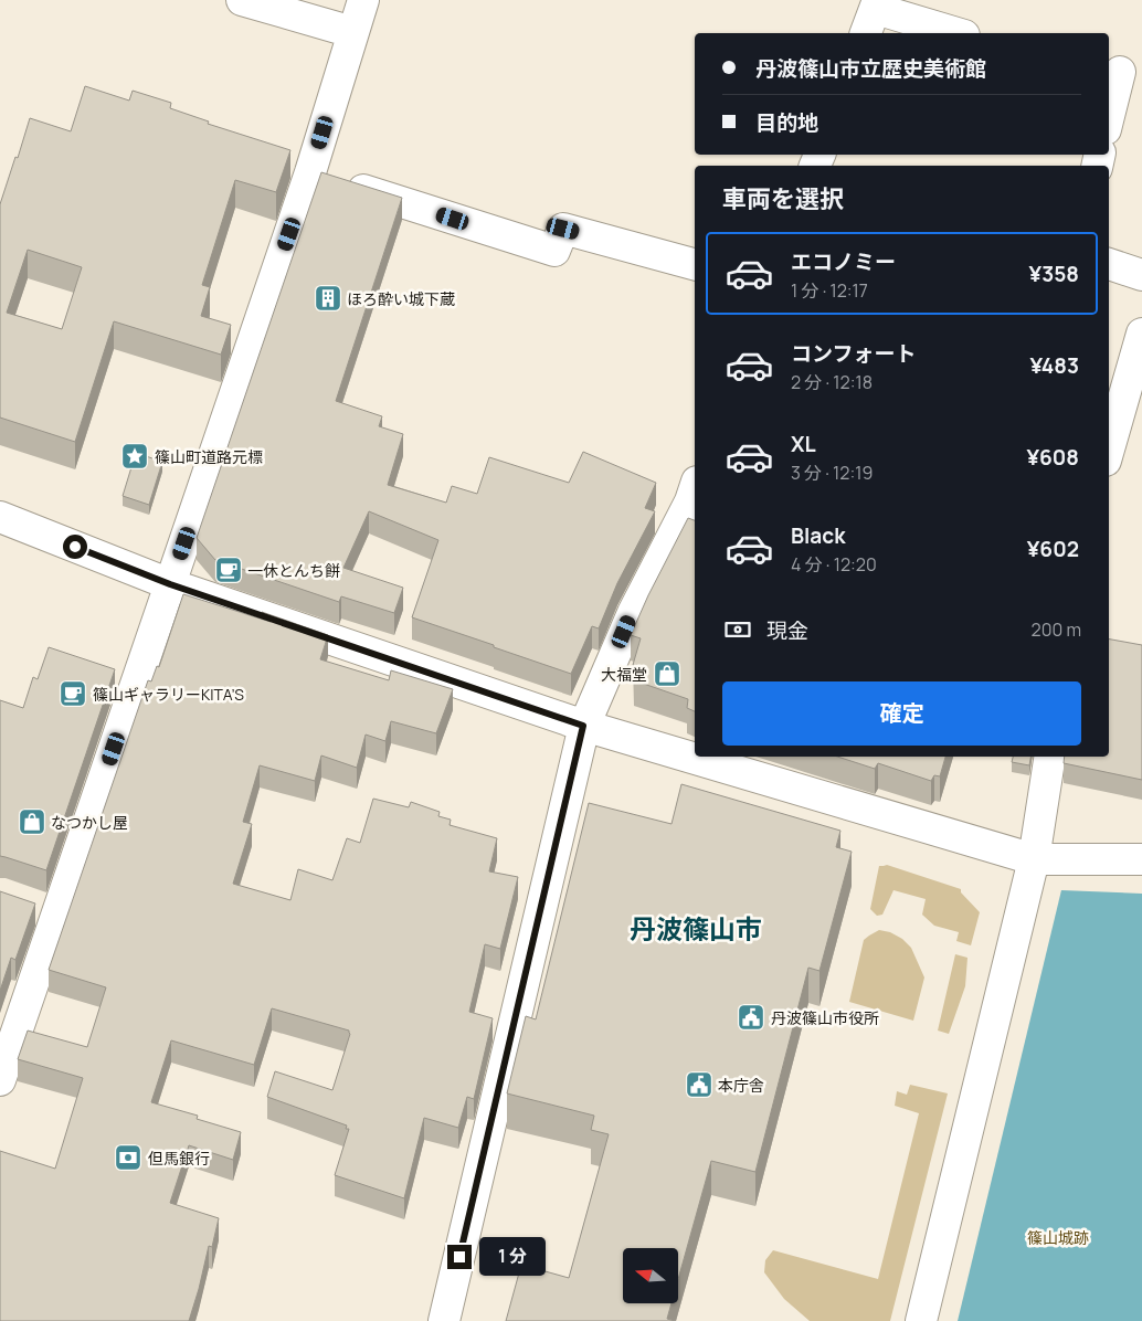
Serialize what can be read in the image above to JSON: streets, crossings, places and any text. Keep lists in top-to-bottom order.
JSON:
{
  "districts": ["丹波篠山市"],
  "parks": ["篠山城跡"],
  "places": {
    "building": ["ほろ酔い城下蔵"],
    "place": ["篠山町道路元標"],
    "cafe": ["一休とんち餅", "篠山ギャラリーKITA’S"],
    "shop": ["大福堂", "なつかし屋"],
    "public building": ["丹波篠山市役所", "本庁舎"],
    "bank": ["但馬銀行"]
  },
  "north": "left",
  "page": {
    "banner": ["丹波篠山市立歴史美術館", "目的地"],
    "heading": "車両を選択",
    "list": [
      {
        "name": "エコノミー",
        "note": "1 分 · 12:17",
        "value": "¥358"
      },
      {
        "name": "コンフォート",
        "note": "2 分 · 12:18",
        "value": "¥483"
      },
      {
        "name": "XL",
        "note": "3 分 · 12:19",
        "value": "¥608"
      },
      {
        "name": "Black",
        "note": "4 分 · 12:20",
        "value": "¥602"
      }
    ],
    "pay": ["現金", "200 m"],
    "buttons": "確定",
    "bubble": "1 分"
  }
}
